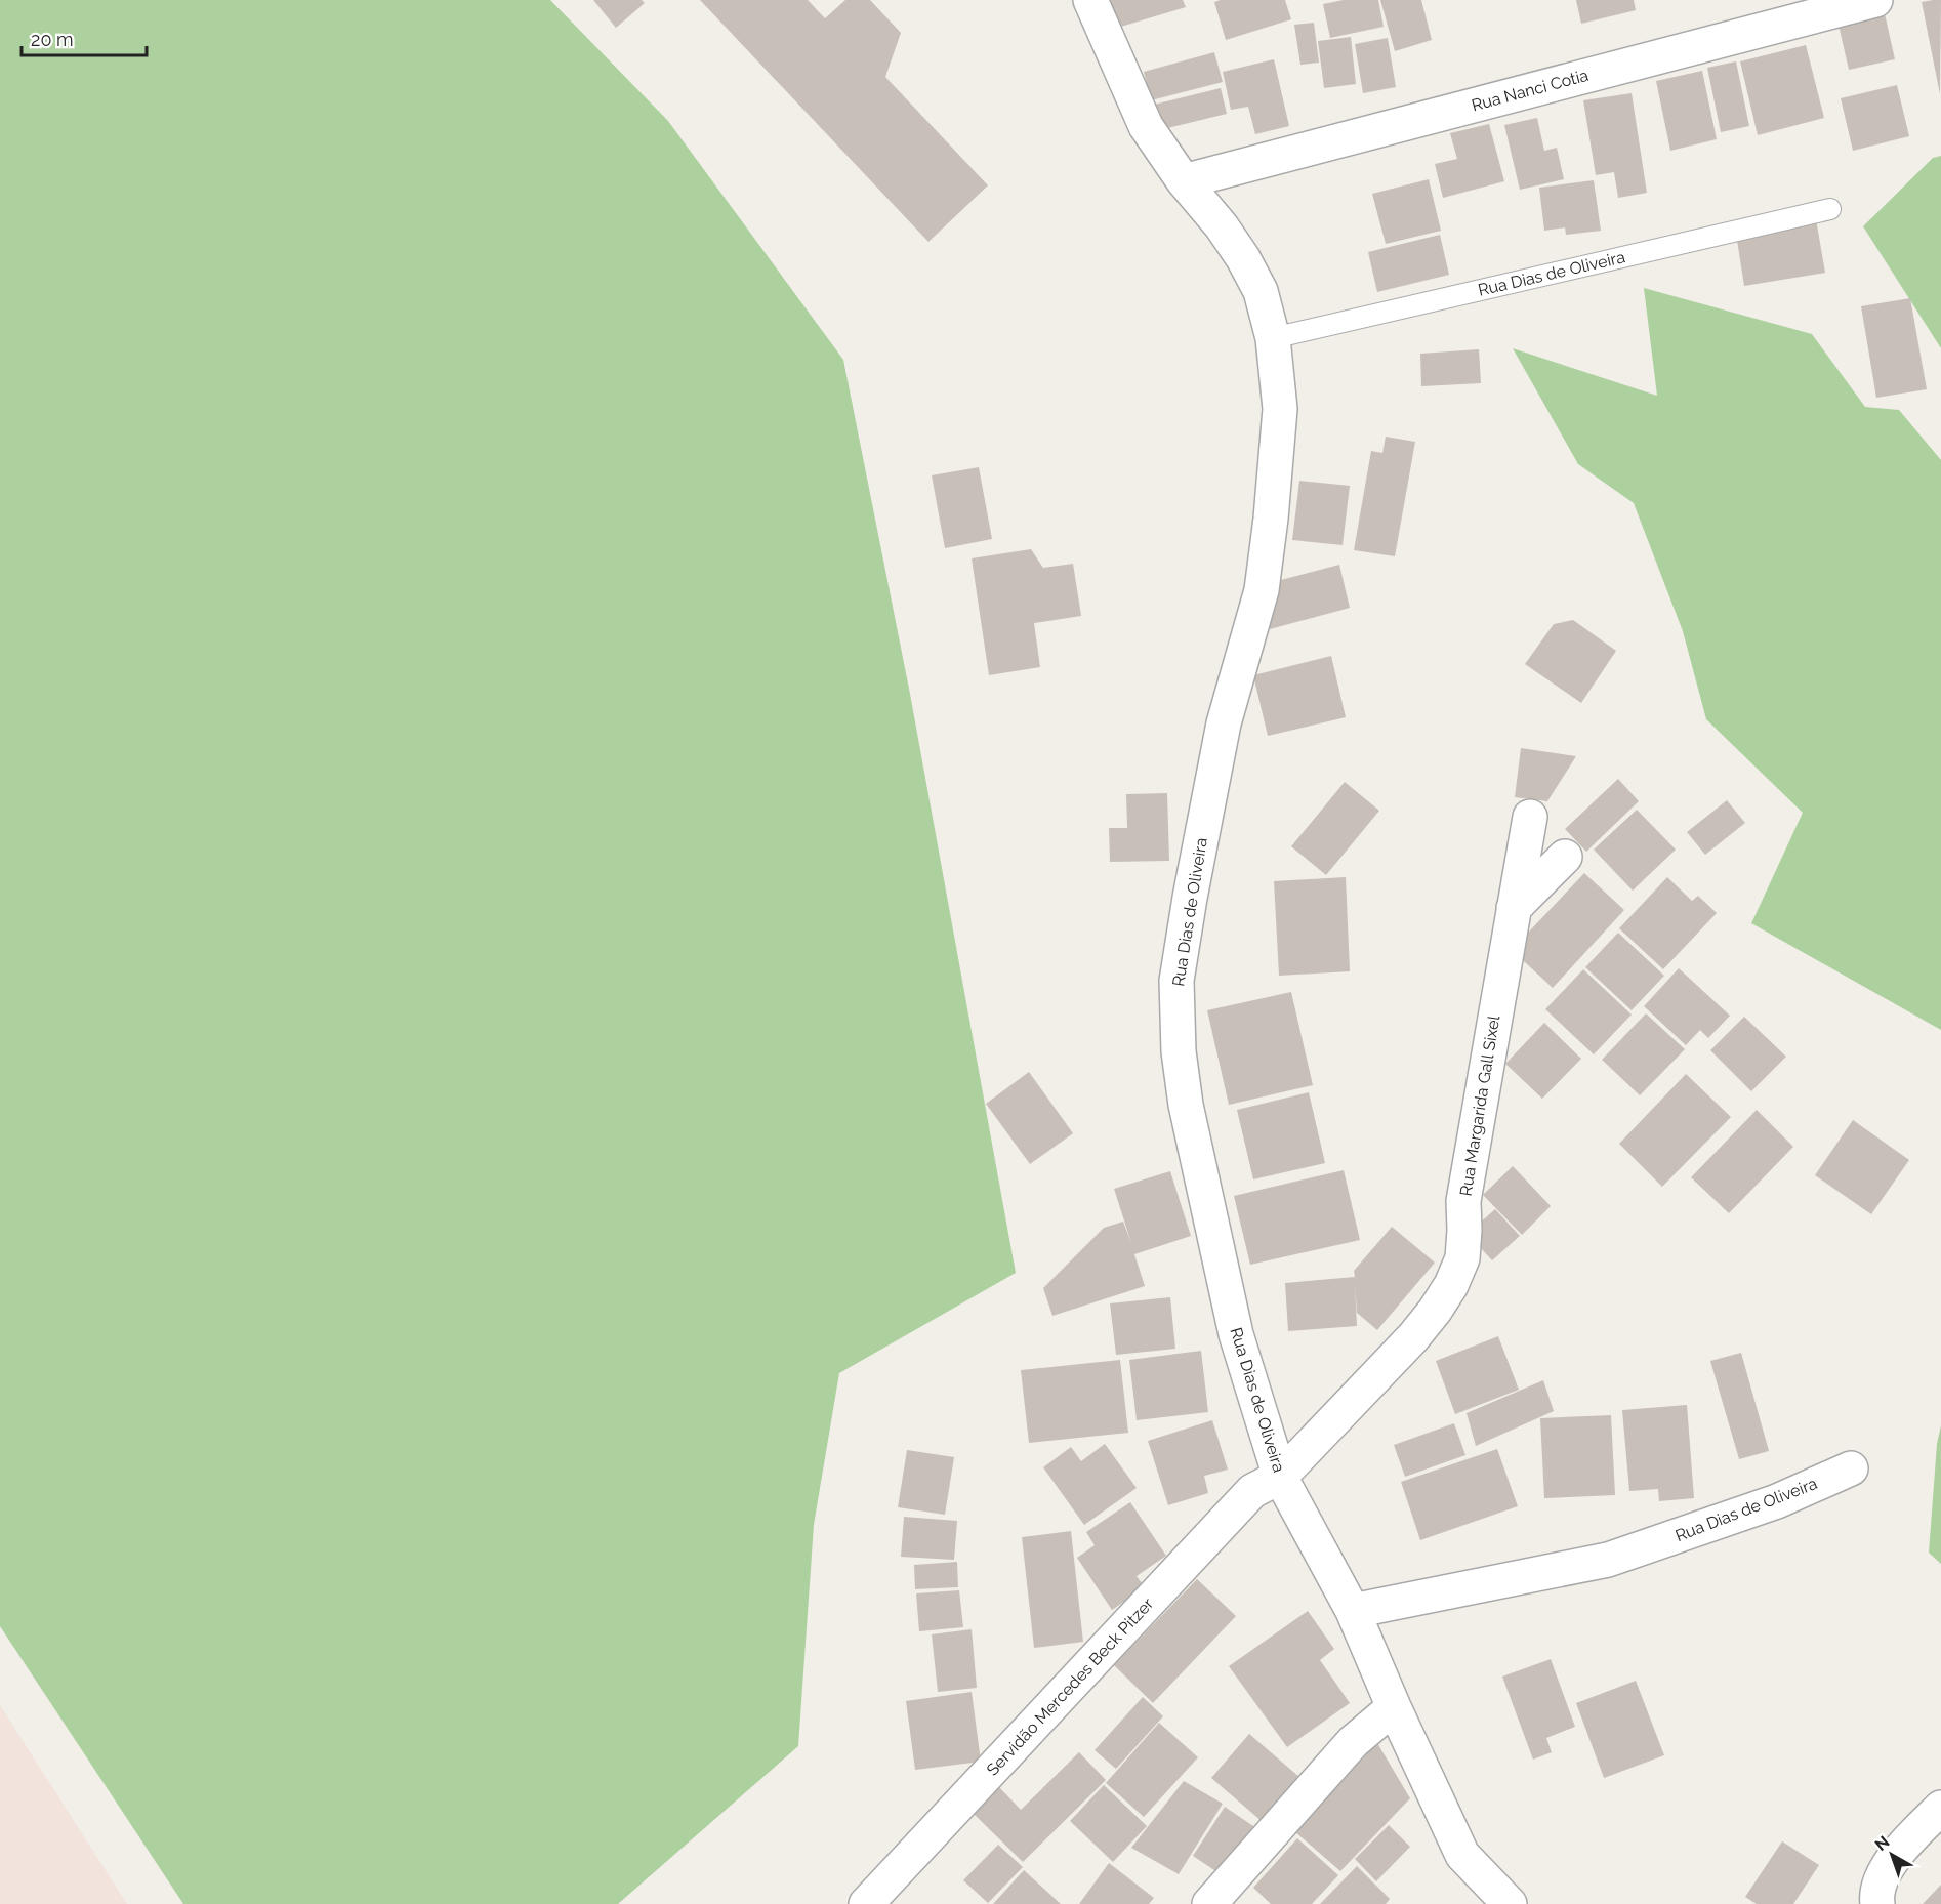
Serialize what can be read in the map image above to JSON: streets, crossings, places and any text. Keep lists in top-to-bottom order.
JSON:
{
  "streets": {
    "street": [
      "Rua Nanci Cotia",
      "Rua Dias de Oliveira",
      "Rua Margarida Gall Sixel",
      "Servidão Mercedes Beck Pitzer"
    ]
  },
  "crossings": [
    ["Rua Nanci Cotia", "Rua Dias de Oliveira"],
    ["Rua Dias de Oliveira", "Rua Margarida Gall Sixel"],
    ["Rua Dias de Oliveira", "Servidão Mercedes Beck Pitzer"],
    ["Rua Margarida Gall Sixel", "Servidão Mercedes Beck Pitzer"]
  ],
  "scale_bar": "20 m",
  "north": "top left"
}
